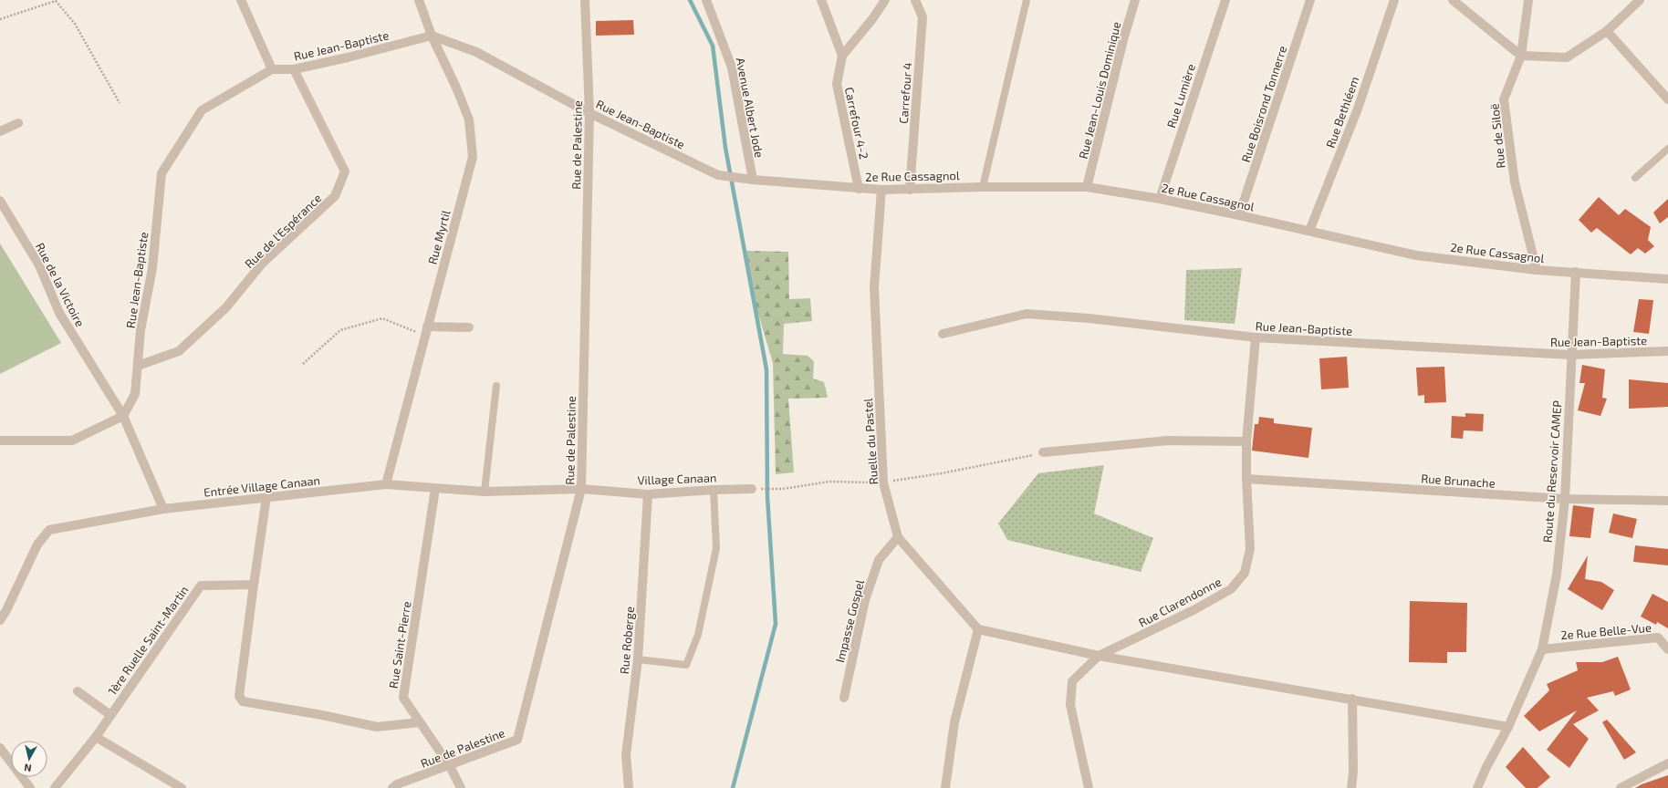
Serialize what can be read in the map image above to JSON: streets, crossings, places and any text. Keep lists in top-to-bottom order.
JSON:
{
  "streets": {
    "street": [
      "Rue Jean-Baptiste",
      "Rue Jean-Louis Dominique",
      "Carrefour 4",
      "Rue Lumière",
      "Rue Boisrond Tonnerre",
      "Avenue Albert Jode",
      "Rue Bethléem",
      "Carrefour 4-2",
      "Rue de Siloë",
      "Rue de Palestine",
      "2e Rue Cassagnol",
      "Rue de l'Espérance",
      "Rue Myrtil",
      "Rue de la Victoire",
      "Ruelle du Pastel",
      "Route du Reservoir CAMEP",
      "Village Canaan",
      "Rue Brunache",
      "Entrée Village Canaan",
      "Rue Clarendonne",
      "Impasse Gospel",
      "2e Rue Belle-Vue",
      "1ère Ruelle Saint-Martin",
      "Rue Roberge",
      "Rue Saint-Pierre"
    ]
  },
  "crossings": [
    ["Rue Jean-Baptiste", "Rue de Palestine"],
    ["Rue Jean-Baptiste", "2e Rue Cassagnol"],
    ["Rue Jean-Baptiste", "Rue de l'Espérance"],
    ["Rue Jean-Baptiste", "Rue Myrtil"],
    ["Rue Jean-Baptiste", "Rue de la Victoire"],
    ["Rue Jean-Baptiste", "Route du Reservoir CAMEP"],
    ["Rue Jean-Baptiste", "Rue Clarendonne"],
    ["Rue Jean-Louis Dominique", "2e Rue Cassagnol"],
    ["Carrefour 4", "2e Rue Cassagnol"],
    ["Rue Lumière", "2e Rue Cassagnol"],
    ["Rue Boisrond Tonnerre", "2e Rue Cassagnol"],
    ["Avenue Albert Jode", "2e Rue Cassagnol"],
    ["Rue Bethléem", "2e Rue Cassagnol"],
    ["Carrefour 4-2", "2e Rue Cassagnol"],
    ["Rue de Siloë", "2e Rue Cassagnol"],
    ["Rue de Palestine", "Village Canaan"],
    ["Rue de Palestine", "Entrée Village Canaan"],
    ["Rue de Palestine", "Rue Saint-Pierre"],
    ["2e Rue Cassagnol", "Ruelle du Pastel"],
    ["2e Rue Cassagnol", "Route du Reservoir CAMEP"],
    ["Rue Myrtil", "Entrée Village Canaan"],
    ["Rue de la Victoire", "Entrée Village Canaan"],
    ["Ruelle du Pastel", "Impasse Gospel"],
    ["Route du Reservoir CAMEP", "Rue Brunache"],
    ["Route du Reservoir CAMEP", "2e Rue Belle-Vue"],
    ["Village Canaan", "Entrée Village Canaan"],
    ["Village Canaan", "Rue Roberge"],
    ["Rue Brunache", "Rue Clarendonne"],
    ["Entrée Village Canaan", "Rue Saint-Pierre"]
  ],
  "north": "bottom"
}
